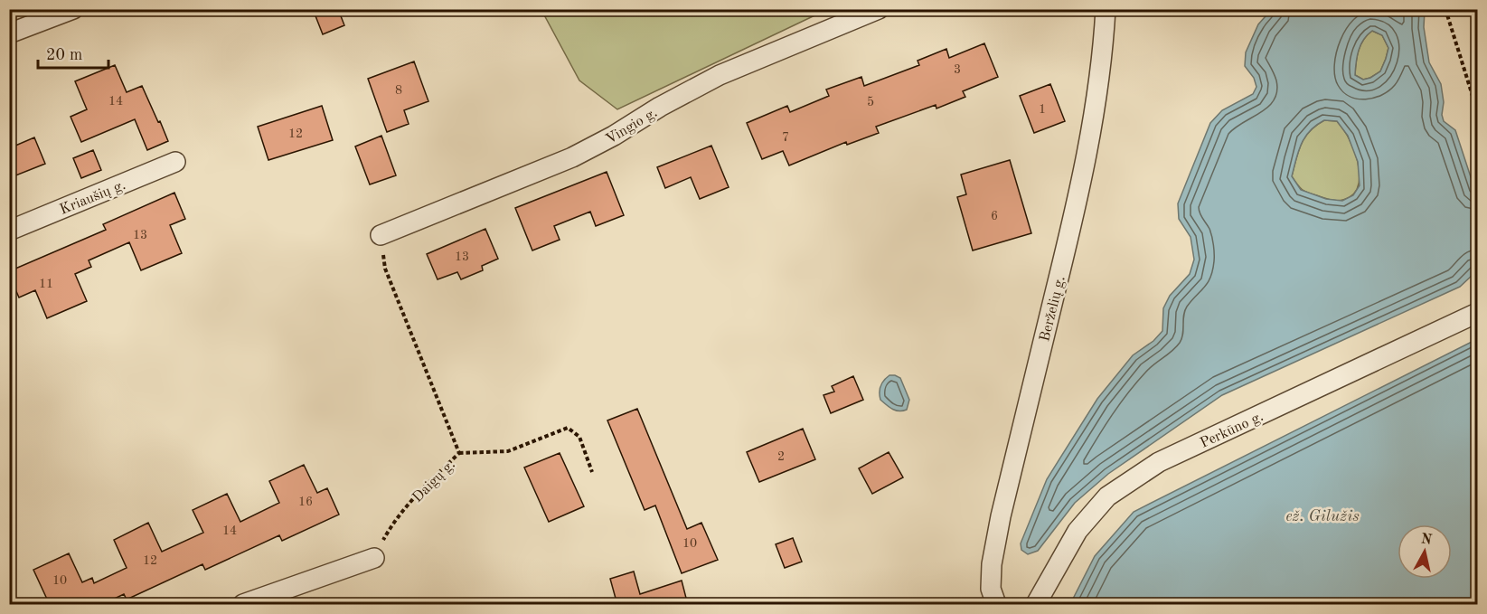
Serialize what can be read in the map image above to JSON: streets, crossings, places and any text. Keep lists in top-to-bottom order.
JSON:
{
  "streets": {
    "street": [
      "Vingio g.",
      "Kriaušių g.",
      "Berželių g.",
      "Perkūno g."
    ],
    "path": ["Daigų g."]
  },
  "crossings": [
    ["Vingio g.", "Daigų g."]
  ],
  "water": ["ež. Gilužis"],
  "house_numbers": [
    "3",
    "8",
    "14",
    "5",
    "1",
    "12",
    "7",
    "6",
    "13",
    "13",
    "11",
    "2",
    "16",
    "14",
    "10",
    "12",
    "10"
  ],
  "scale_bar": "20 m",
  "north": "top"
}
